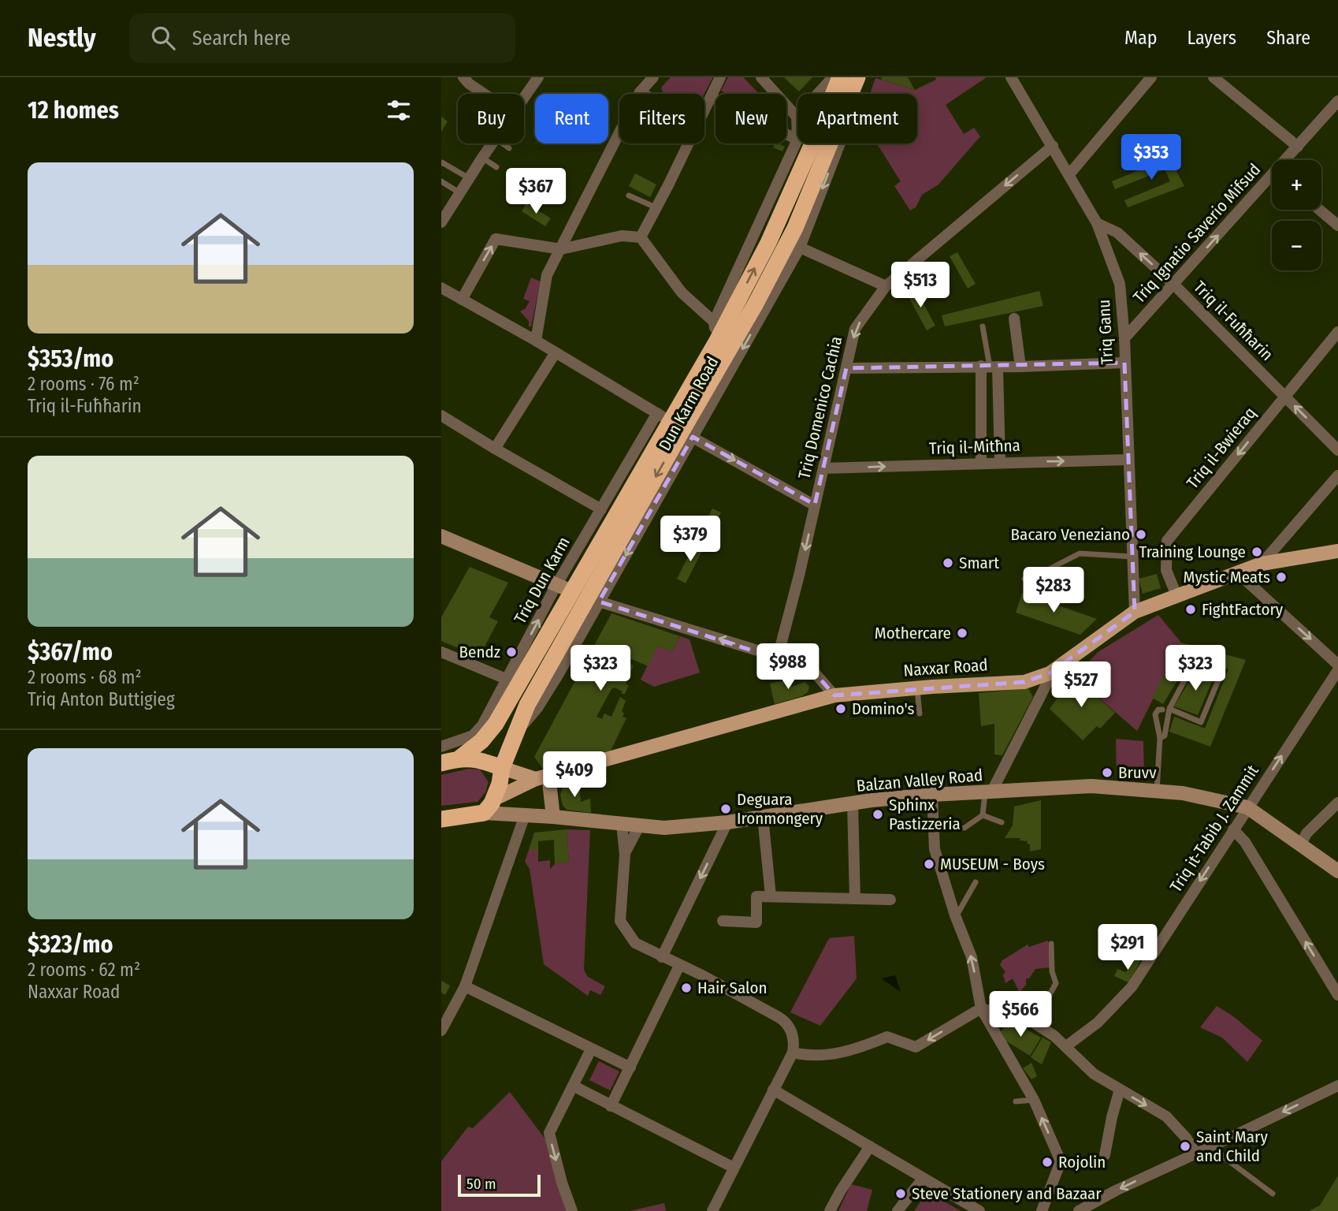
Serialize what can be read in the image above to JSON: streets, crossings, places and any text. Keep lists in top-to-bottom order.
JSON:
{
  "streets": {
    "highway": ["Dun Karm Road", "Naxxar Road"],
    "main road": ["Balzan Valley Road"],
    "street": [
      "Triq Ignatio Saverio Mifsud",
      "Triq il-Fuħħarin",
      "Triq Ganu",
      "Triq Domenico Cachia",
      "Triq il-Mitħna",
      "Triq il-Bwieraq",
      "Triq Dun Karm",
      "Triq it-Tabib J. Zammit"
    ]
  },
  "crossings": [
    ["Triq Ignatio Saverio Mifsud", "Triq il-Fuħħarin"],
    ["Triq Ignatio Saverio Mifsud", "Triq Ganu"],
    ["Triq il-Fuħħarin", "Triq Ganu"],
    ["Triq il-Fuħħarin", "Triq il-Bwieraq"],
    ["Triq Ganu", "Triq Domenico Cachia"],
    ["Triq Ganu", "Triq il-Mitħna"],
    ["Triq Ganu", "Naxxar Road"],
    ["Dun Karm Road", "Triq Dun Karm"],
    ["Dun Karm Road", "Naxxar Road"],
    ["Triq Domenico Cachia", "Triq il-Mitħna"],
    ["Triq il-Bwieraq", "Naxxar Road"],
    ["Naxxar Road", "Balzan Valley Road"],
    ["Balzan Valley Road", "Triq it-Tabib J. Zammit"]
  ],
  "one_way": ["Triq Ignatio Saverio Mifsud", "Triq il-Fuħħarin", "Triq Domenico Cachia"],
  "places": [
    "Bacaro Veneziano",
    "Training Lounge",
    "Smart",
    "Mystic Meats",
    "FightFactory",
    "Mothercare",
    "Bendz",
    "Domino's",
    "Bruvv",
    "Deguara Ironmongery",
    "Sphinx Pastizzeria",
    "MUSEUM - Boys",
    "Hair Salon",
    "Saint Mary and Child",
    "Rojolin",
    "Steve Stationery and Bazaar"
  ],
  "scale_bar": "50 m",
  "page": {
    "header": "Nestly",
    "search": "Search here",
    "nav": ["Map", "Layers", "Share"],
    "heading": "12 homes",
    "chip": [
      "Buy",
      "Rent",
      "Filters",
      "New",
      "Apartment"
    ],
    "price": [
      "$353",
      "$367",
      "$513",
      "$379",
      "$283",
      "$988",
      "$323",
      "$323",
      "$527",
      "$409",
      "$291",
      "$566"
    ],
    "list": [
      {
        "name": "$353/mo",
        "note": "2 rooms · 76 m² · Triq il-Fuħħarin"
      },
      {
        "name": "$367/mo",
        "note": "2 rooms · 68 m² · Triq Anton Buttigieg"
      },
      {
        "name": "$323/mo",
        "note": "2 rooms · 62 m² · Naxxar Road"
      }
    ],
    "map_buttons": ["+", "−"],
    "scale": "50 m"
  }
}
